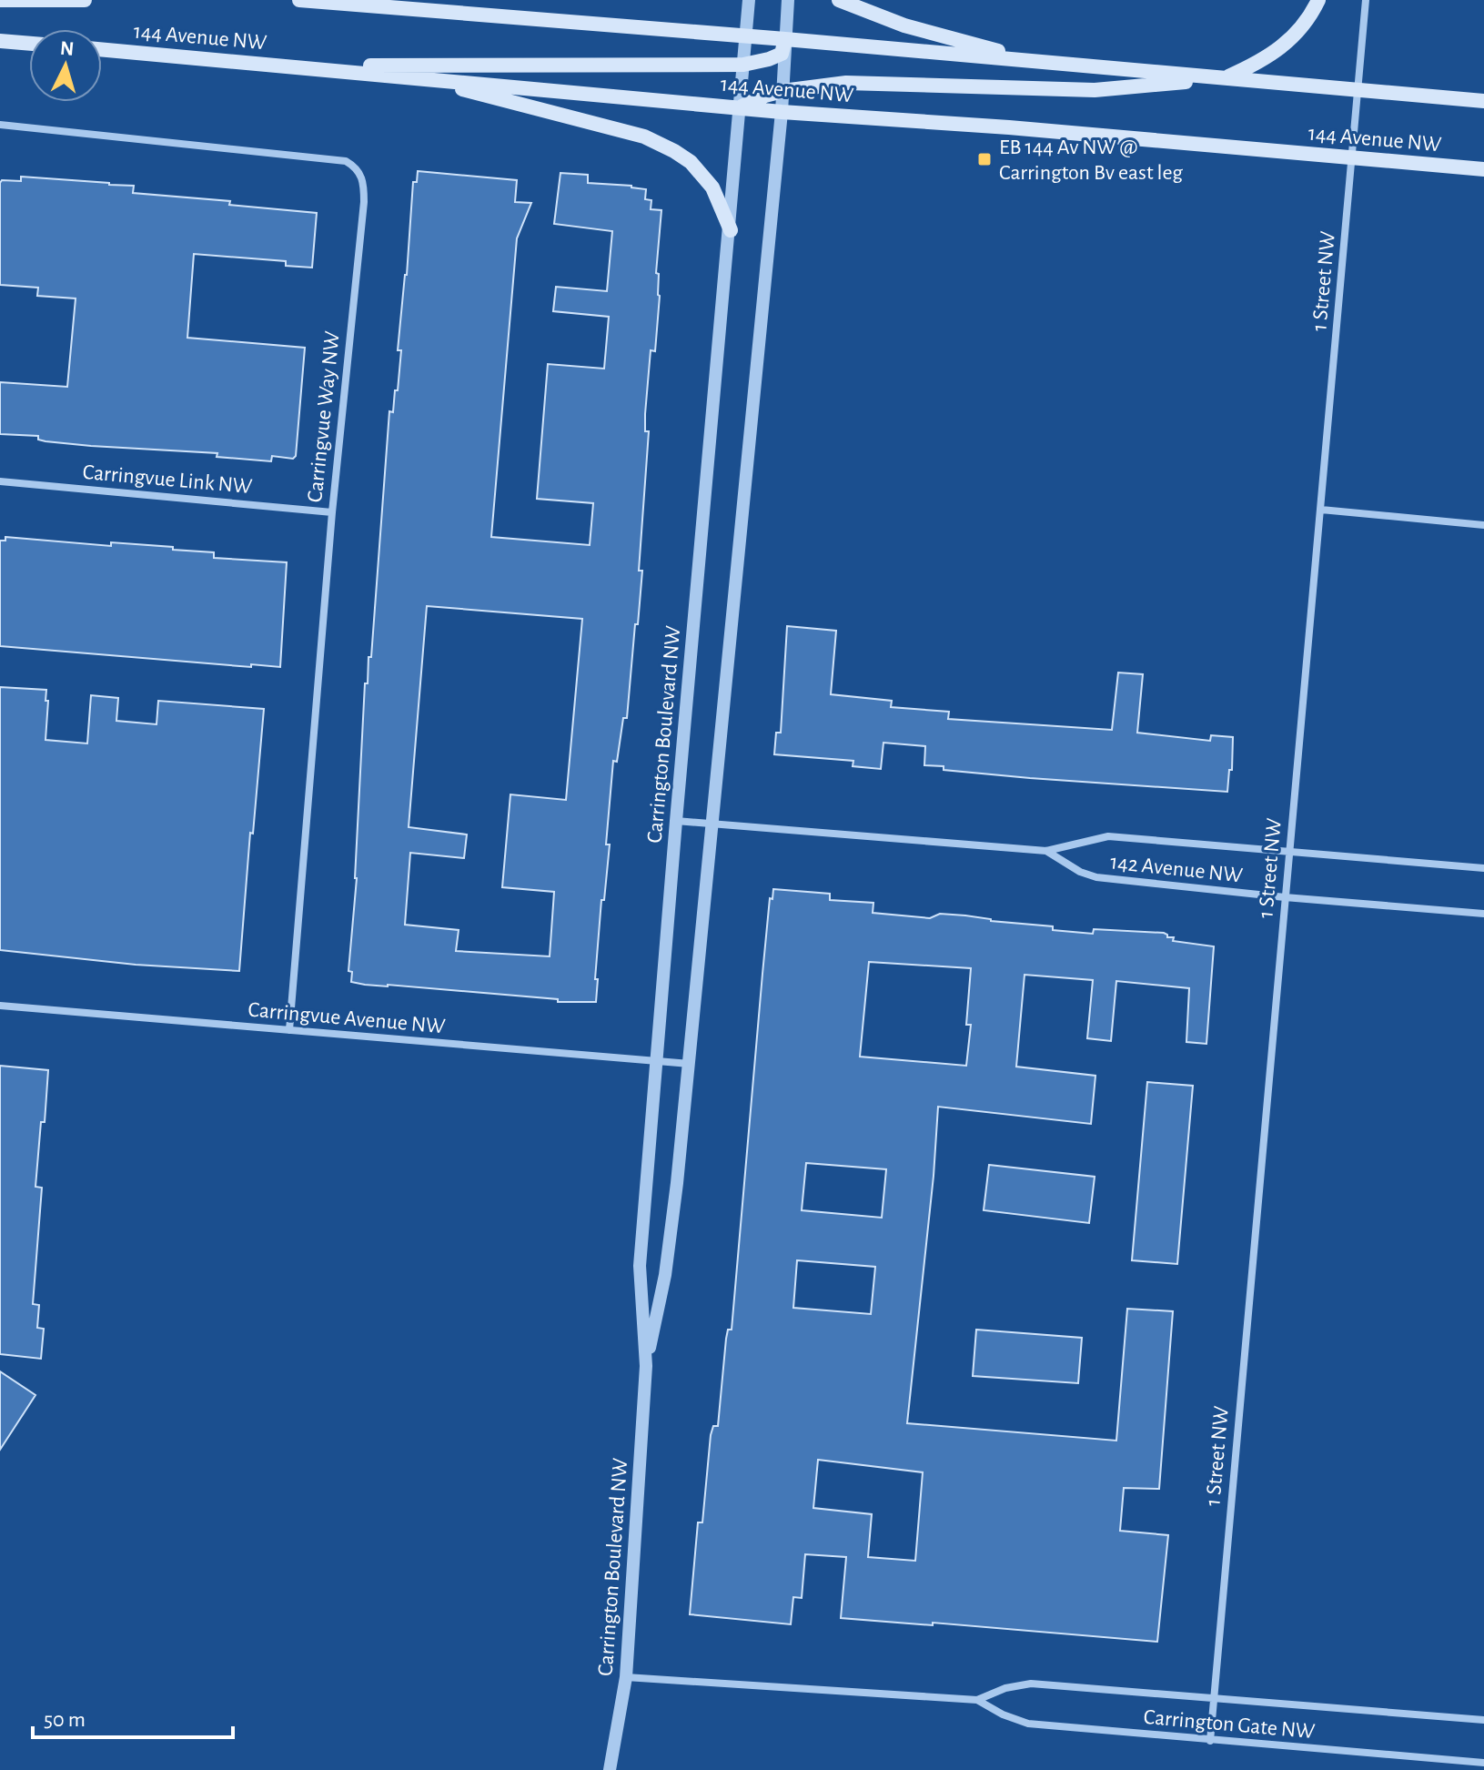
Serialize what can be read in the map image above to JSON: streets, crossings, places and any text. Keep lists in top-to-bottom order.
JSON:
{
  "streets": {
    "main road": ["144 Avenue NW"],
    "street": [
      "1 Street NW",
      "Carringvue Way NW",
      "Carringvue Link NW",
      "Carrington Boulevard NW",
      "142 Avenue NW",
      "Carringvue Avenue NW",
      "Carrington Gate NW"
    ]
  },
  "crossings": [
    ["144 Avenue NW", "1 Street NW"],
    ["144 Avenue NW", "Carrington Boulevard NW"],
    ["1 Street NW", "142 Avenue NW"],
    ["1 Street NW", "Carrington Gate NW"],
    ["Carringvue Way NW", "Carringvue Link NW"],
    ["Carringvue Way NW", "Carringvue Avenue NW"],
    ["Carrington Boulevard NW", "142 Avenue NW"],
    ["Carrington Boulevard NW", "Carringvue Avenue NW"],
    ["Carrington Boulevard NW", "Carrington Gate NW"]
  ],
  "places": {
    "transit": ["EB 144 Av NW @ Carrington Bv east leg"]
  },
  "scale_bar": "50 m",
  "north": "top"
}
